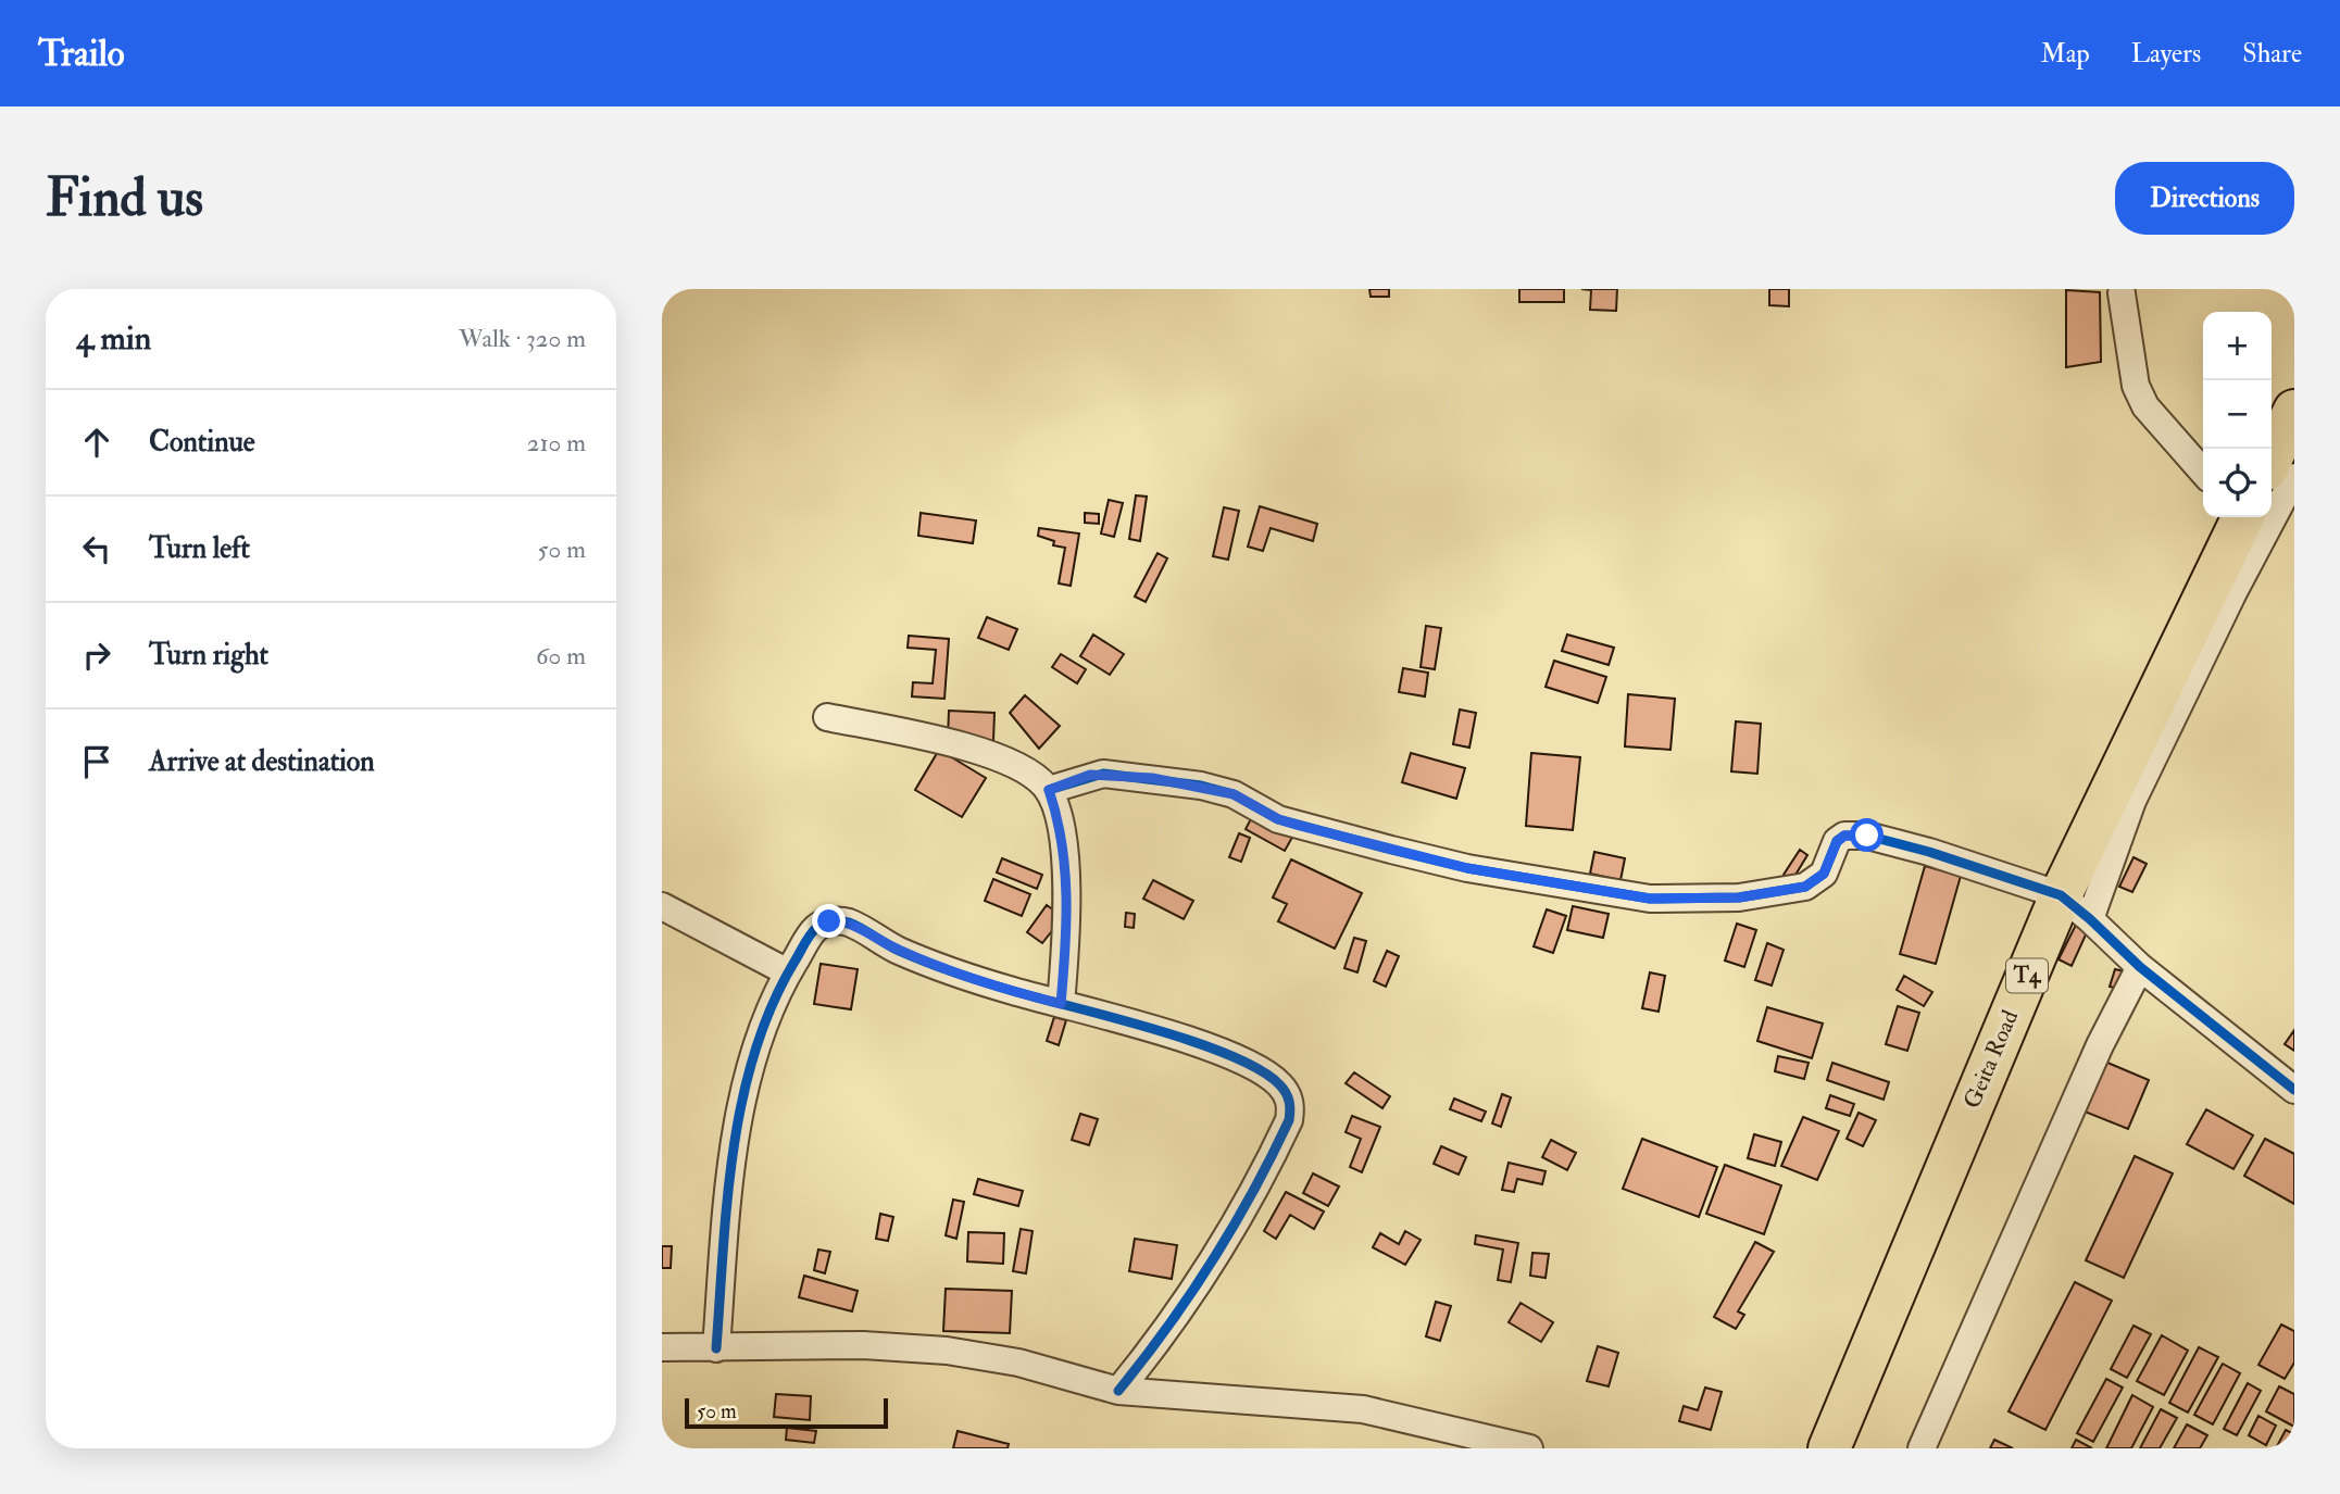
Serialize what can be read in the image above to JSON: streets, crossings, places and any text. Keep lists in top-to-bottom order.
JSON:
{
  "streets": {
    "highway": ["T4", "Geita Road"]
  },
  "scale_bar": "50 m",
  "page": {
    "header": "Trailo",
    "nav": ["Map", "Layers", "Share"],
    "buttons": "Directions",
    "title": "Find us",
    "heading": ["4 min", "Walk · 320 m"],
    "map_buttons": ["+", "−"],
    "list": [
      ["Continue", "210 m"],
      ["Turn left", "50 m"],
      ["Turn right", "60 m"],
      "Arrive at destination"
    ],
    "scale": "50 m"
  }
}
